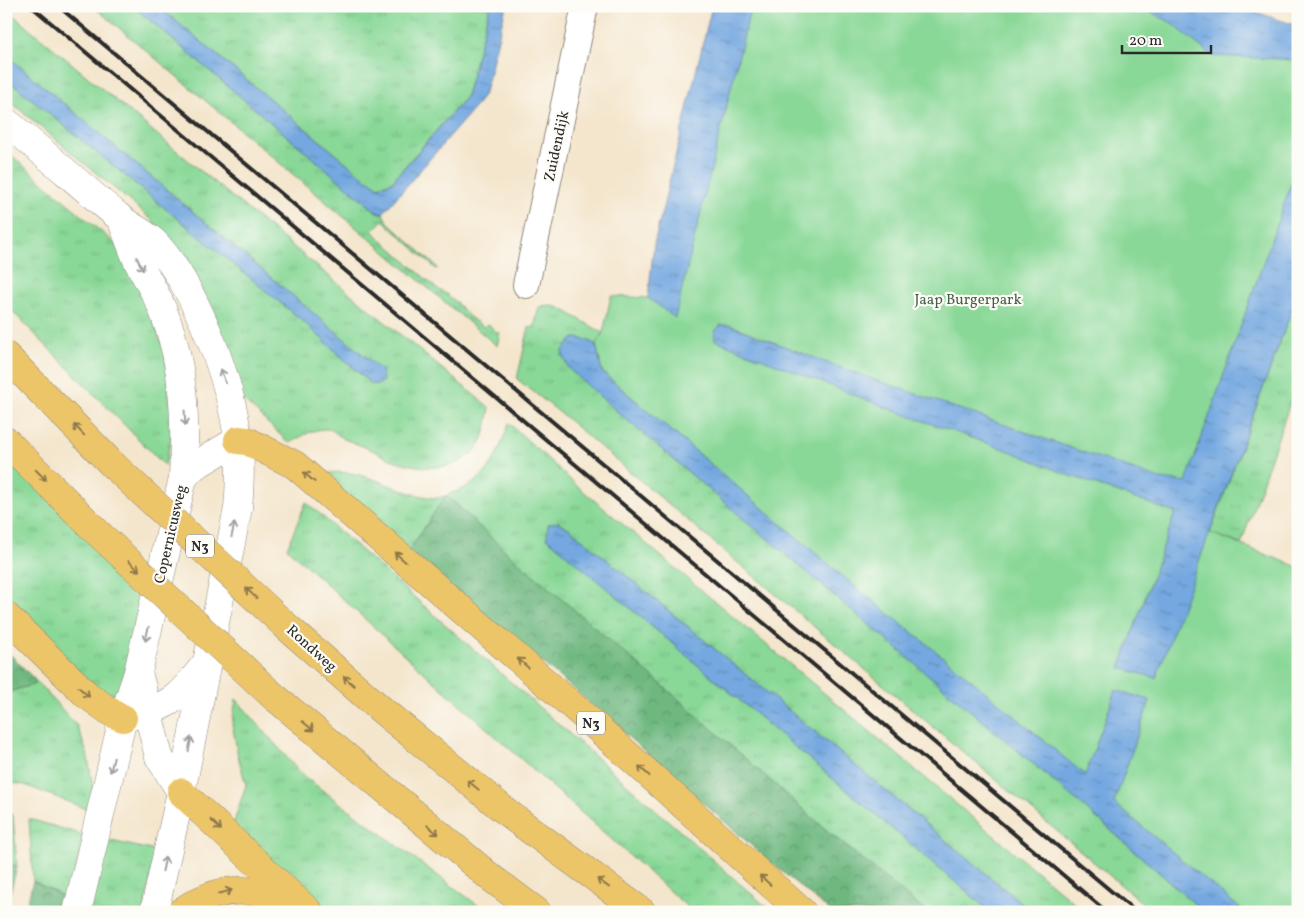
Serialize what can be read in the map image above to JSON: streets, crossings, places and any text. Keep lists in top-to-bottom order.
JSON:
{
  "streets": {
    "highway": ["N3", "Rondweg"],
    "street": ["Zuidendijk", "Copernicusweg"]
  },
  "crossings": [
    ["Copernicusweg", "N3"]
  ],
  "parks": ["Jaap Burgerpark"],
  "scale_bar": "20 m"
}
